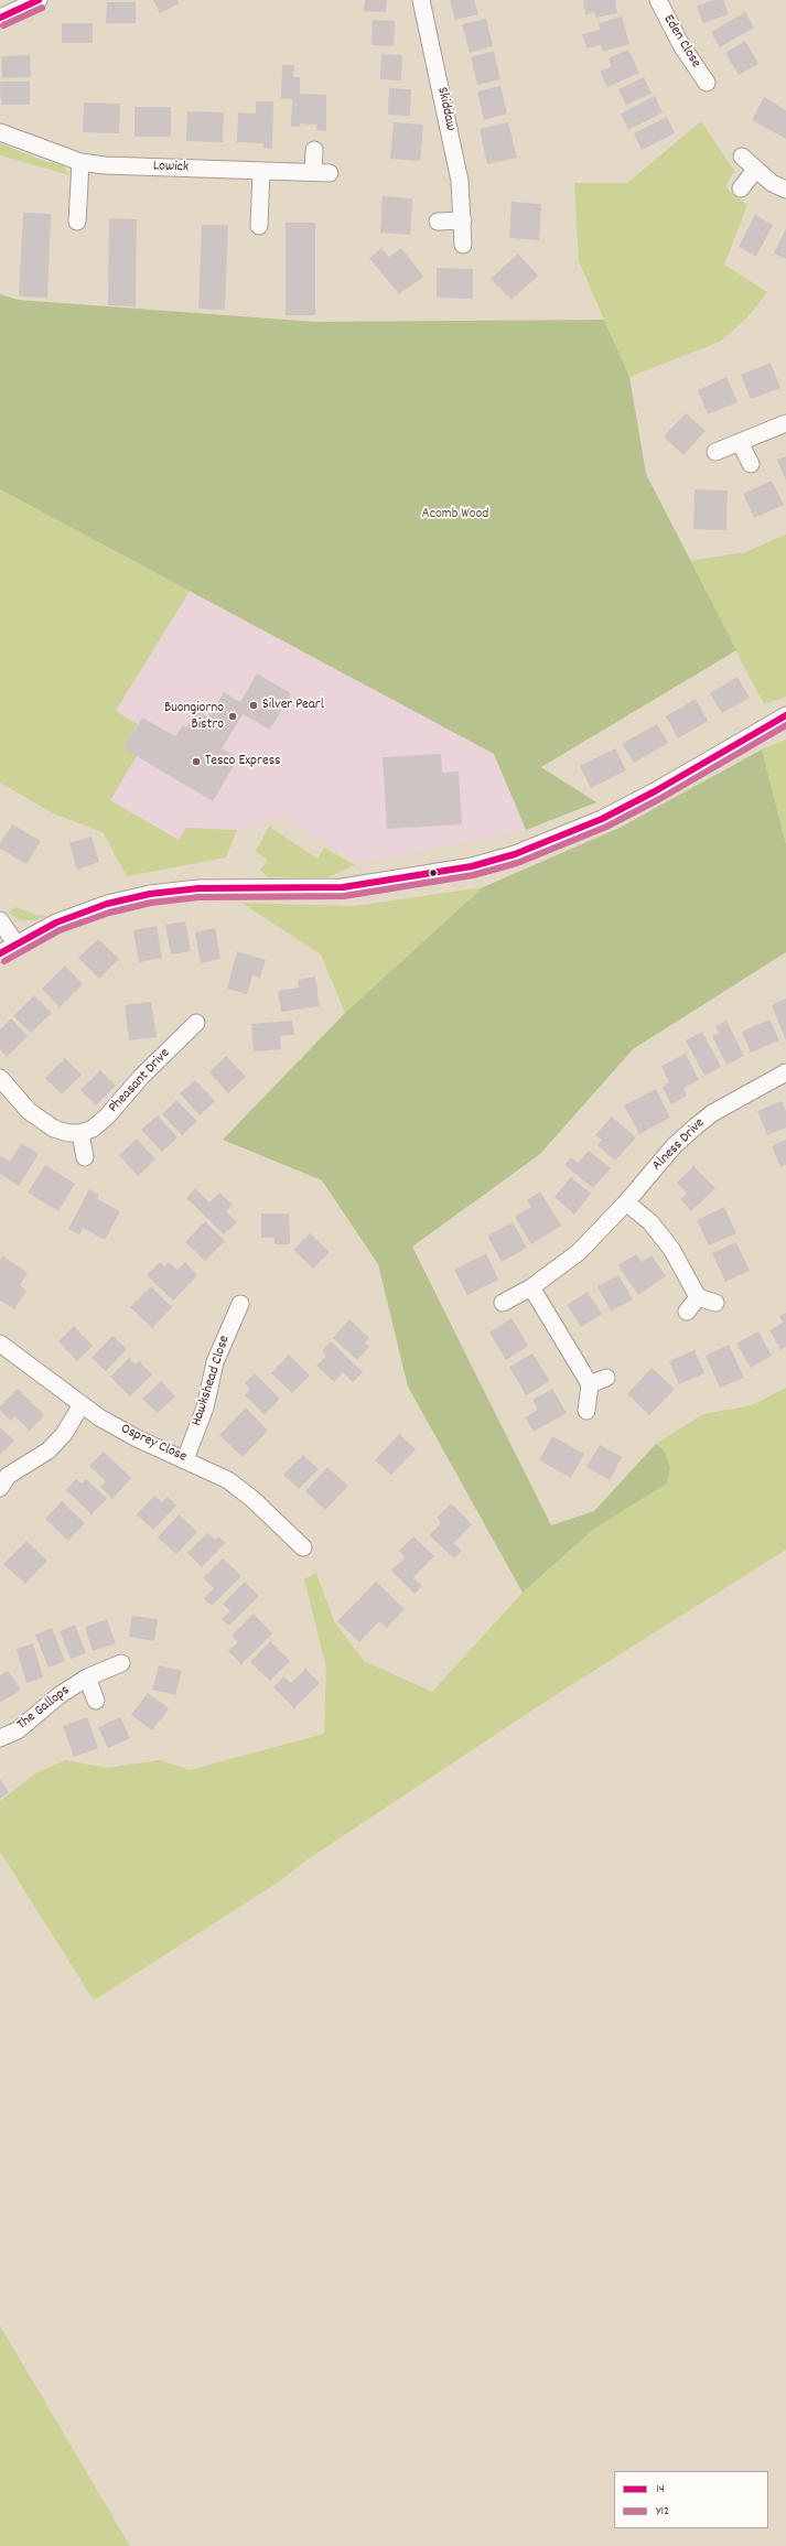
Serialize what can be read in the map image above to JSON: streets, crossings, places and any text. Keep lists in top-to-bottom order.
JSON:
{
  "streets": {
    "street": [
      "Eden Close",
      "Skiddaw",
      "Lowick",
      "Pheasant Drive",
      "Alness Drive",
      "Hawkshead Close",
      "Osprey Close",
      "The Gallops"
    ]
  },
  "crossings": [
    ["Hawkshead Close", "Osprey Close"]
  ],
  "parks": ["Acomb Wood"],
  "places": ["Silver Pearl", "Buongiorno Bistro", "Tesco Express"],
  "lines": ["transit line 14", "transit line Y12"],
  "legend": ["14", "Y12"]
}
